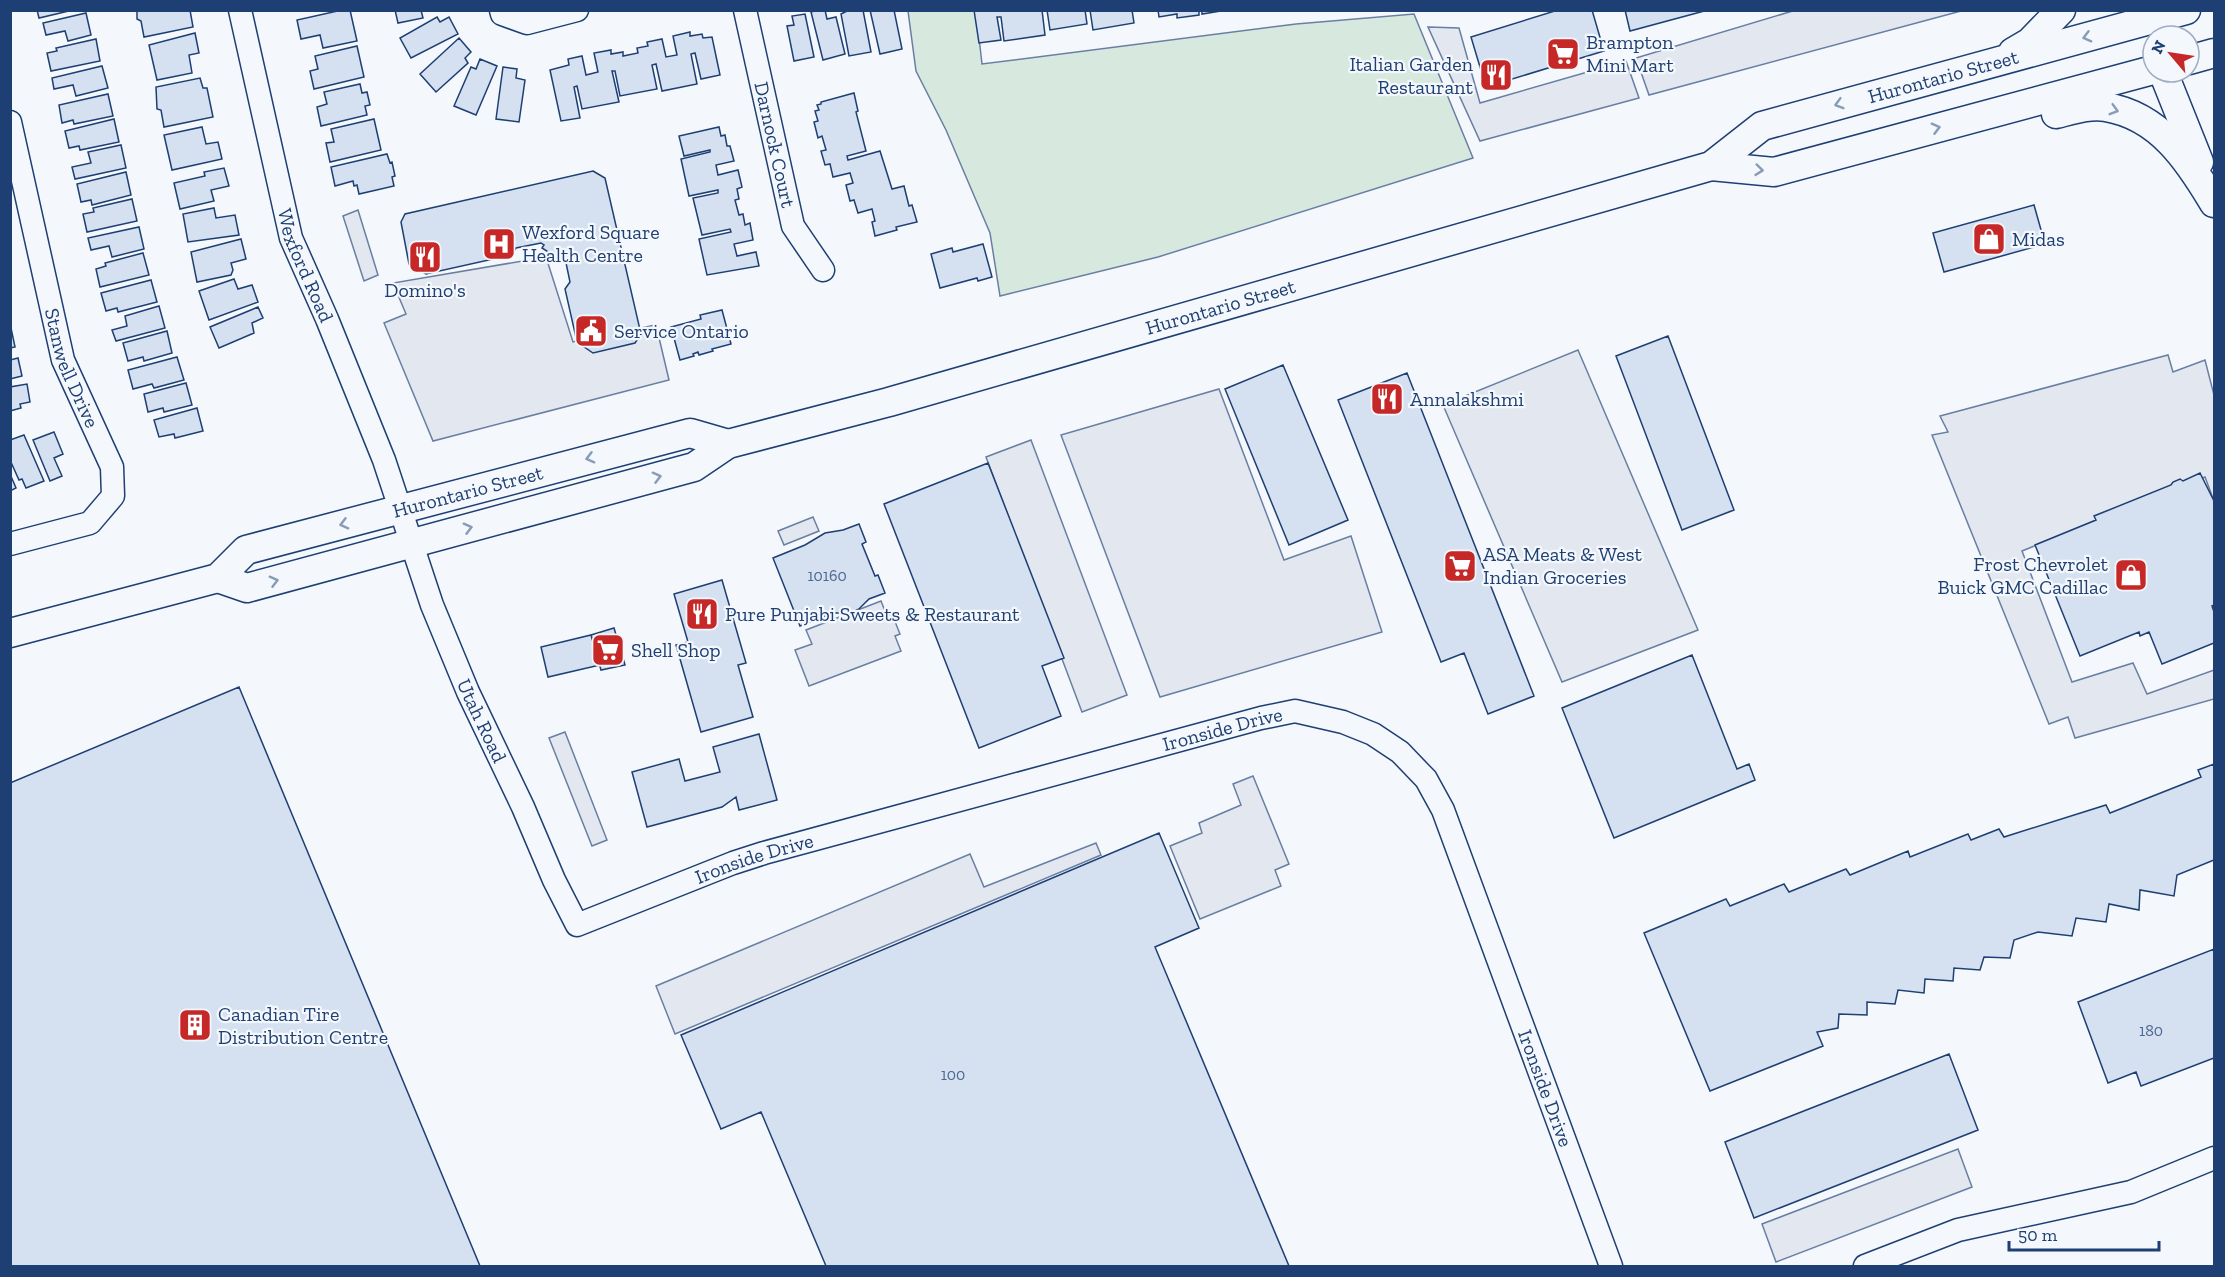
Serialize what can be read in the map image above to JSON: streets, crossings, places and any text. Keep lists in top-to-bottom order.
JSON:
{
  "streets": {
    "main road": ["Hurontario Street"],
    "street": [
      "Darnock Court",
      "Wexford Road",
      "Stanwell Drive",
      "Utah Road",
      "Ironside Drive"
    ]
  },
  "crossings": [
    ["Hurontario Street", "Wexford Road"],
    ["Hurontario Street", "Utah Road"],
    ["Wexford Road", "Utah Road"],
    ["Utah Road", "Ironside Drive"]
  ],
  "places": {
    "supermarket": ["Brampton Mini Mart", "ASA Meats & West Indian Groceries", "Shell Shop"],
    "restaurant": [
      "Italian Garden Restaurant",
      "Domino's",
      "Annalakshmi",
      "Pure Punjabi Sweets & Restaurant"
    ],
    "shop": ["Midas", "Frost Chevrolet Buick GMC Cadillac"],
    "hospital": ["Wexford Square Health Centre"],
    "public building": ["Service Ontario"],
    "building": ["Canadian Tire Distribution Centre"]
  },
  "house_numbers": ["10160", "180", "100"],
  "scale_bar": "50 m",
  "north": "top left"
}
